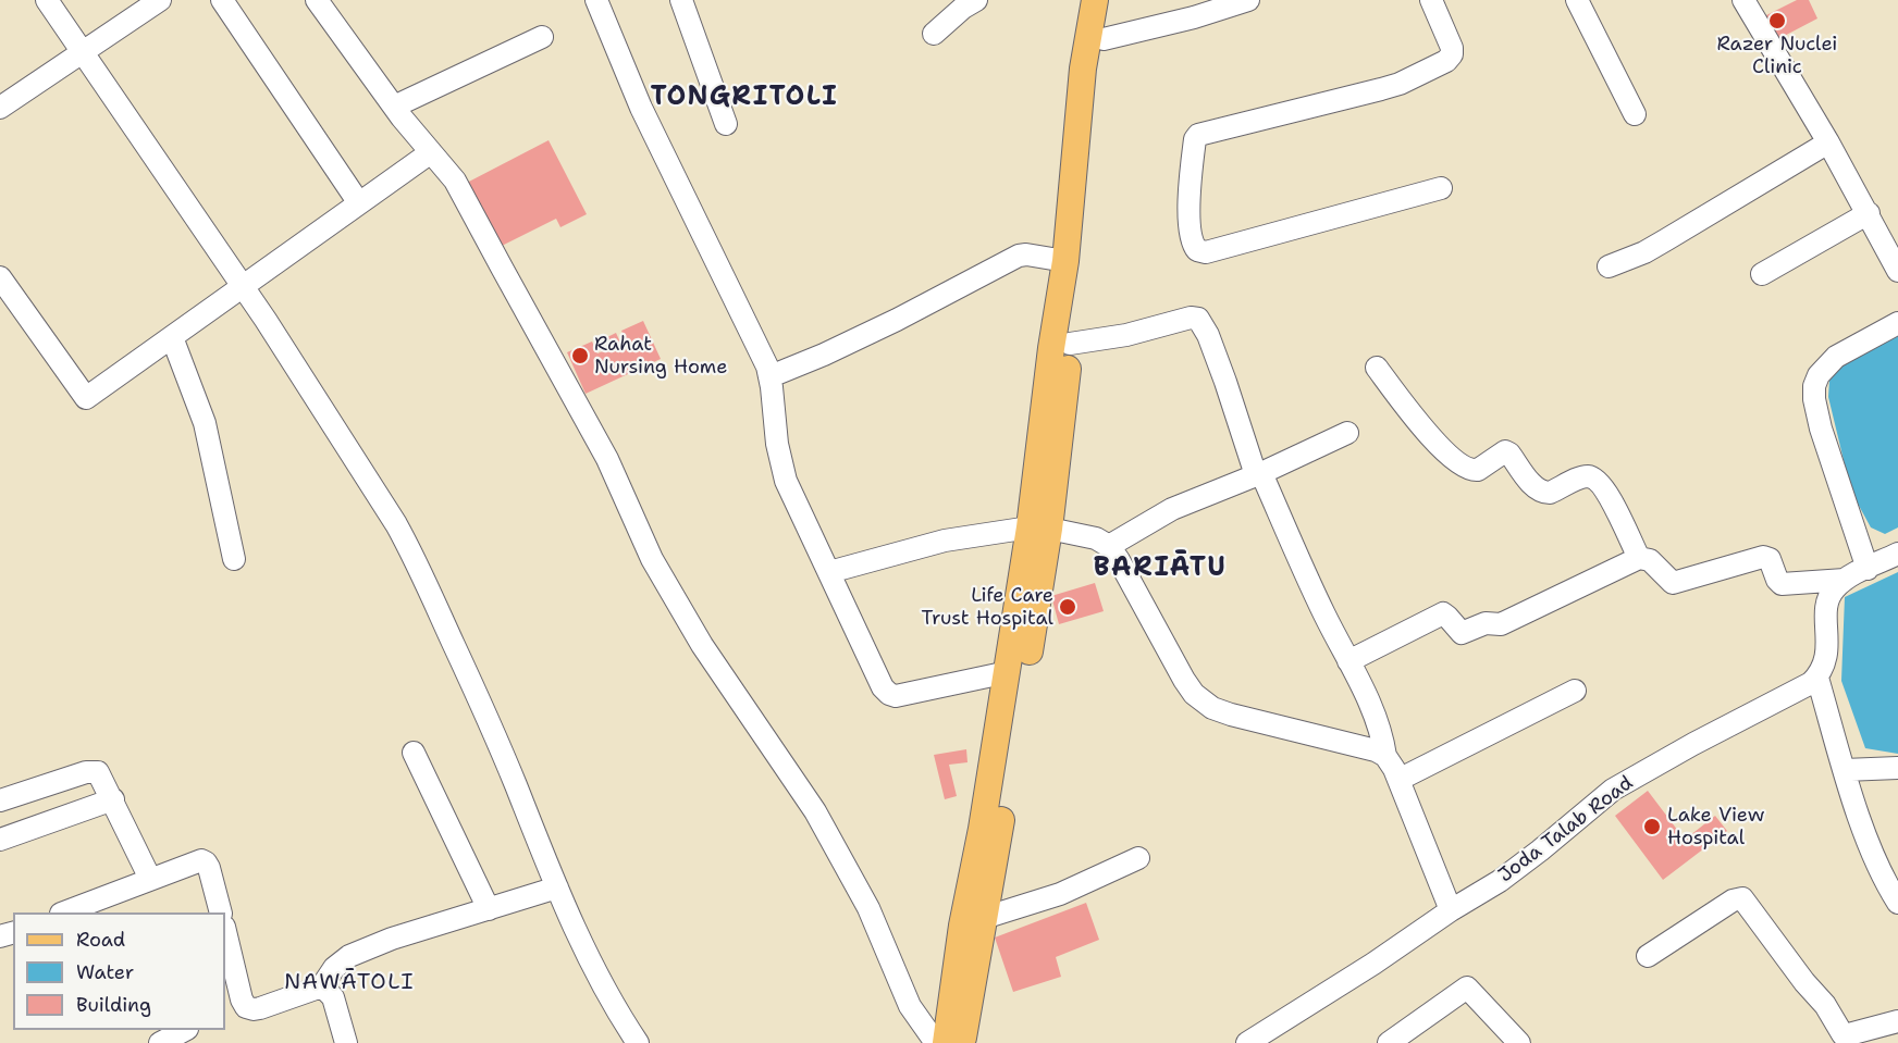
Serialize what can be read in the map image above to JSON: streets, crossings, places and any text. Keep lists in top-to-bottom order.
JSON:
{
  "streets": {
    "street": ["Joda Talab Road"]
  },
  "districts": ["TONGRITOLI", "BARIĀTU", "NAWĀTOLI"],
  "places": [
    "Razer Nuclei Clinic",
    "Rahat Nursing Home",
    "Life Care Trust Hospital",
    "Lake View Hospital"
  ],
  "legend": ["Road", "Water", "Building"]
}
